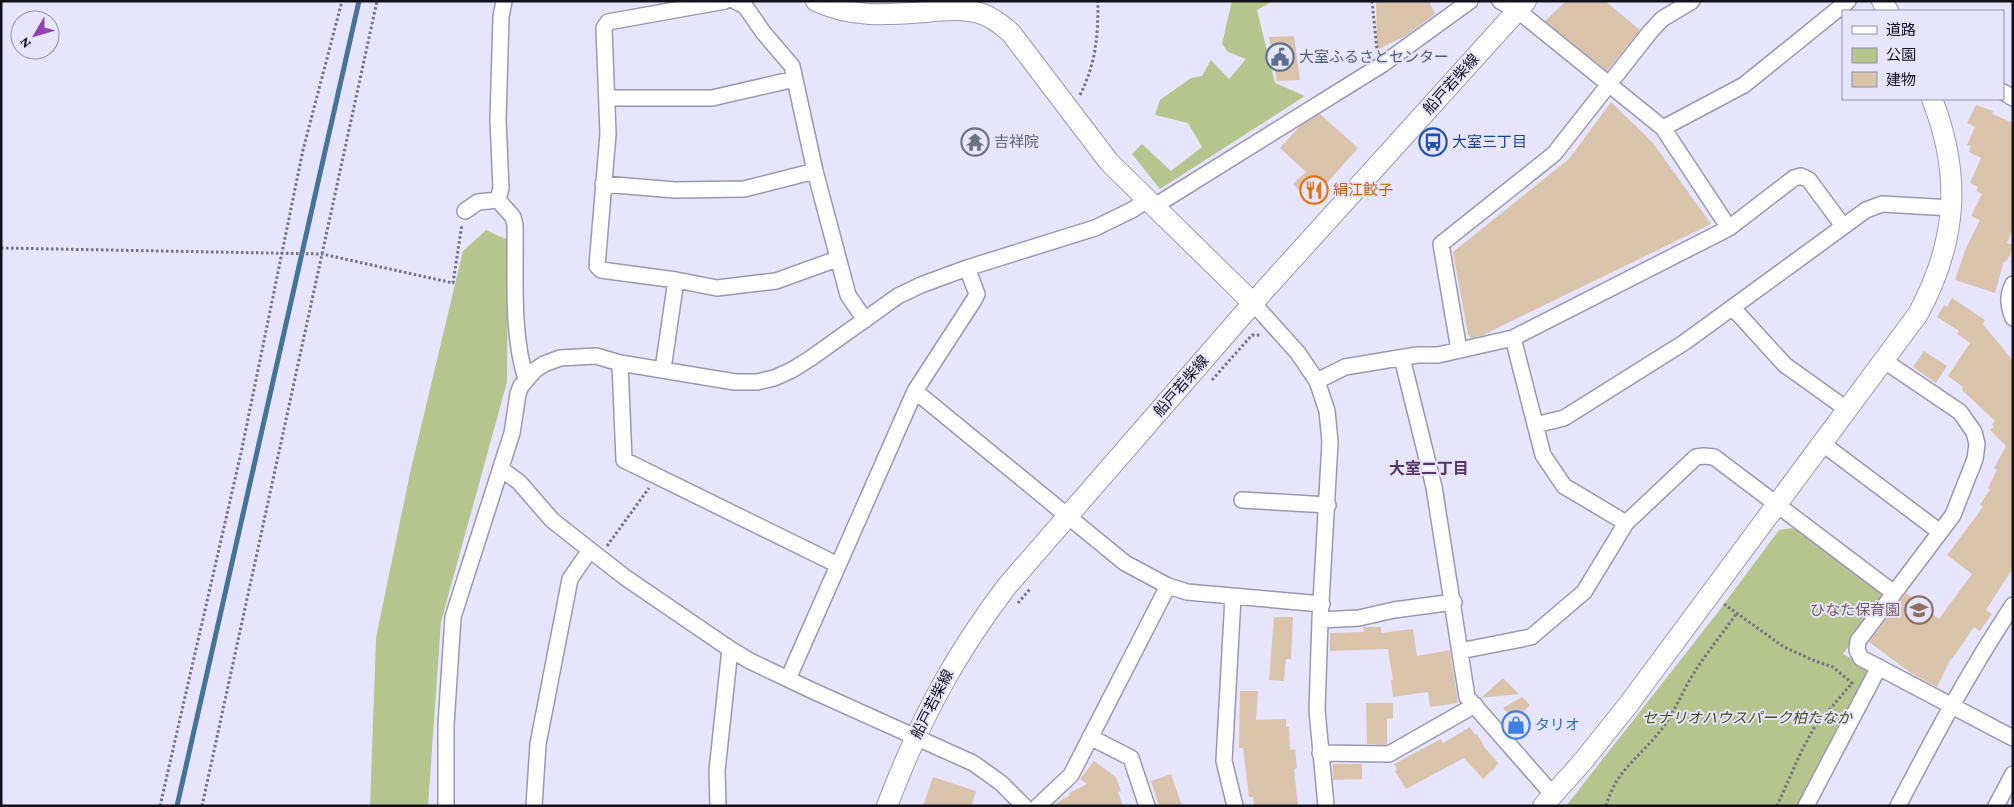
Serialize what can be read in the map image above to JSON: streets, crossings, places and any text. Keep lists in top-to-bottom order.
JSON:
{
  "streets": {
    "street": ["船戸若柴線"]
  },
  "districts": ["大室二丁目"],
  "parks": ["セナリオハウスパーク柏たなか"],
  "places": {
    "public building": ["大室ふるさとセンター"],
    "temple": ["吉祥院"],
    "bus stop": ["大室三丁目"],
    "restaurant": ["絹江餃子"],
    "school or university": ["ひなた保育園"],
    "shop": ["タリオ"]
  },
  "legend": ["道路", "公園", "建物"],
  "north": "bottom left"
}
